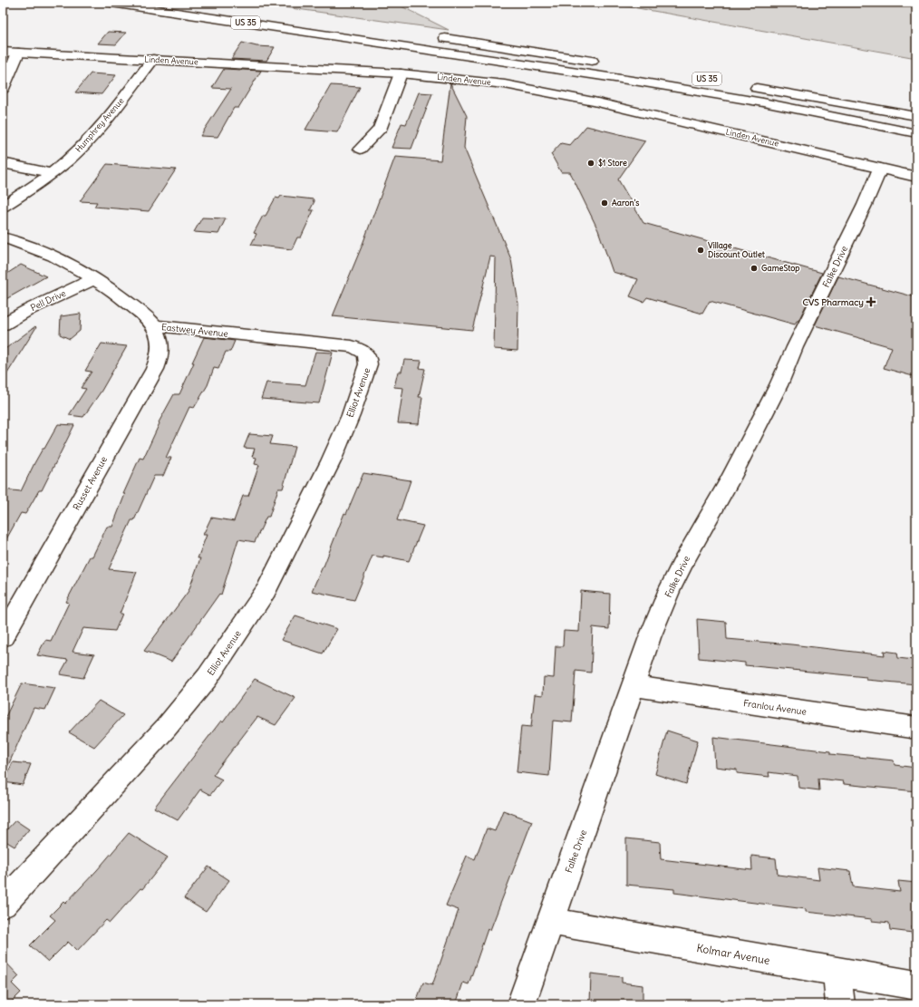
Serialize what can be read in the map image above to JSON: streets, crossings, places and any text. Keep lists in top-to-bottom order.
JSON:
{
  "streets": {
    "main road": [
      "US 35",
      "Linden Avenue",
      "Humphrey Avenue",
      "Falke Drive",
      "Pell Drive",
      "Eastwey Avenue",
      "Elliot Avenue",
      "Russet Avenue",
      "Franlou Avenue",
      "Kolmar Avenue"
    ]
  },
  "crossings": [
    ["Linden Avenue", "Humphrey Avenue"],
    ["Linden Avenue", "Falke Drive"],
    ["Falke Drive", "Franlou Avenue"],
    ["Falke Drive", "Kolmar Avenue"],
    ["Pell Drive", "Eastwey Avenue"],
    ["Eastwey Avenue", "Elliot Avenue"],
    ["Eastwey Avenue", "Russet Avenue"]
  ],
  "places": {
    "other": [
      "$1 Store",
      "Aaron's",
      "Village Discount Outlet",
      "GameStop"
    ],
    "health": ["CVS Pharmacy"]
  }
}
